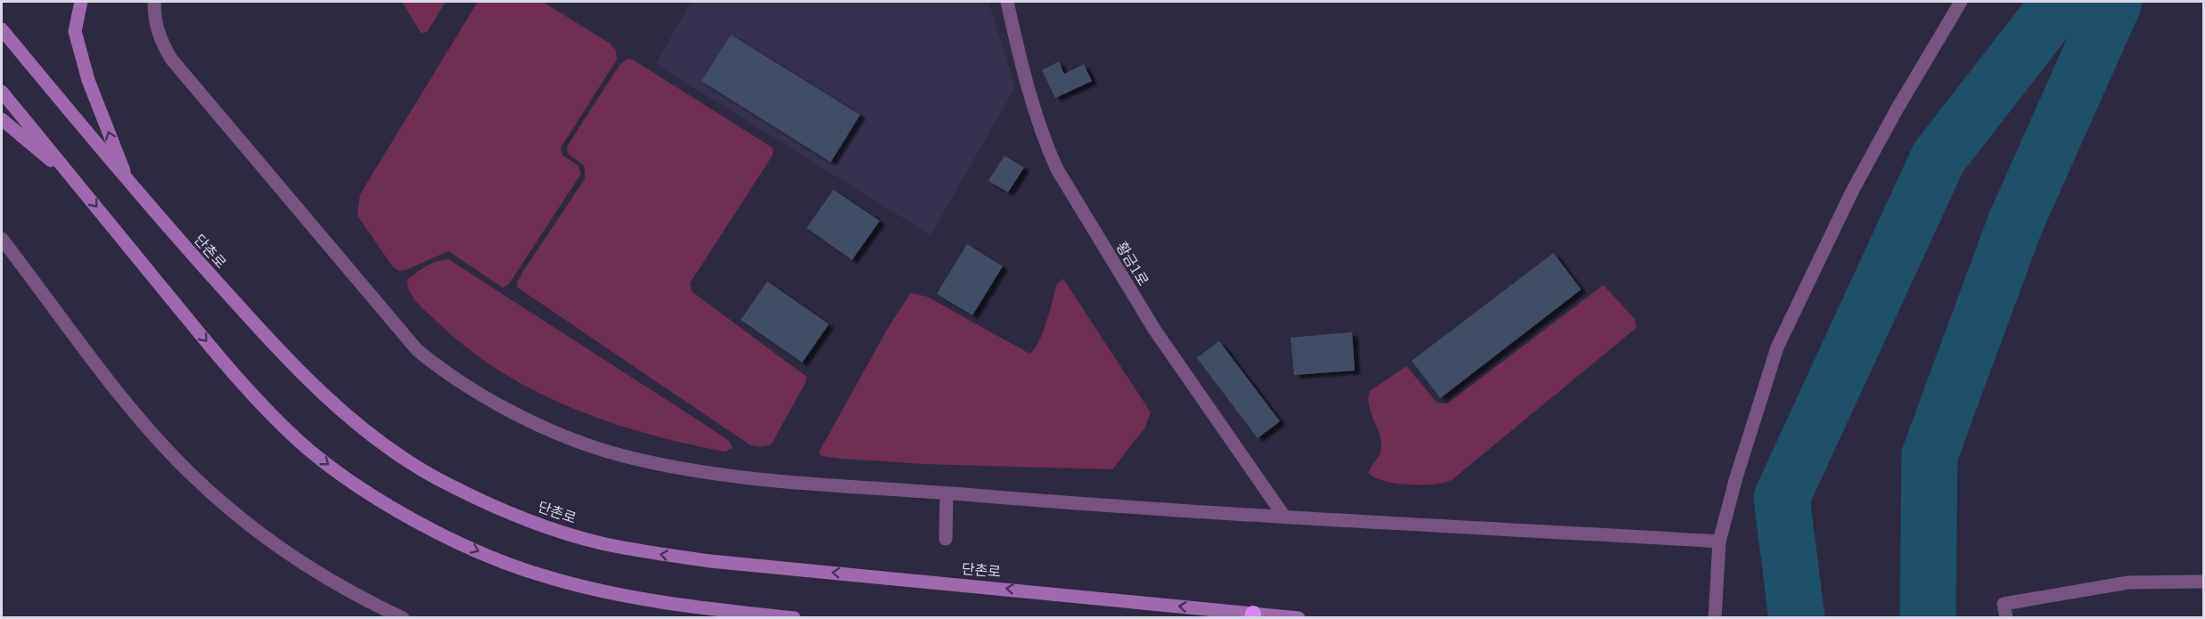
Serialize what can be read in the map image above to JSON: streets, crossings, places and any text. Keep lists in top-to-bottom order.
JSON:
{
  "streets": {
    "main road": ["단촌로"],
    "lane": ["황금1로"]
  }
}
